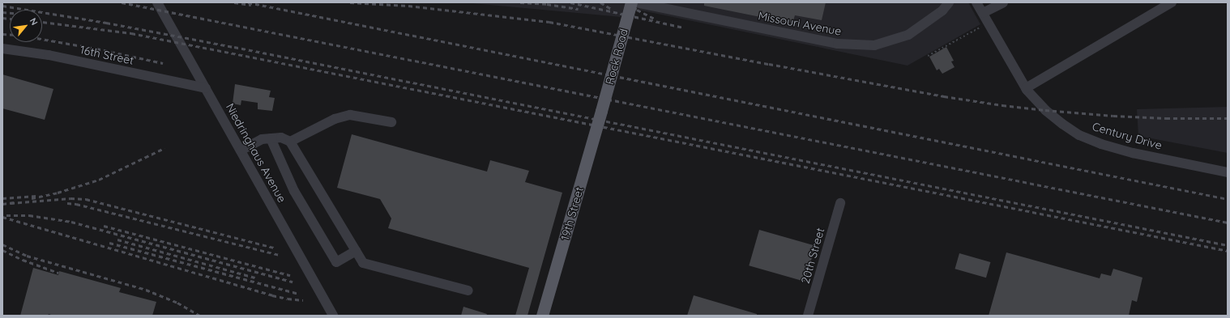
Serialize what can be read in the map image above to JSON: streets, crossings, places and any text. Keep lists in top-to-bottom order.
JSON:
{
  "streets": {
    "main road": ["Rock Road", "19th Street"],
    "street": [
      "Missouri Avenue",
      "16th Street",
      "Century Drive",
      "Niedringhaus Avenue",
      "20th Street"
    ]
  },
  "crossings": [
    ["16th Street", "Niedringhaus Avenue"],
    ["Rock Road", "19th Street"]
  ],
  "north": "top right"
}
